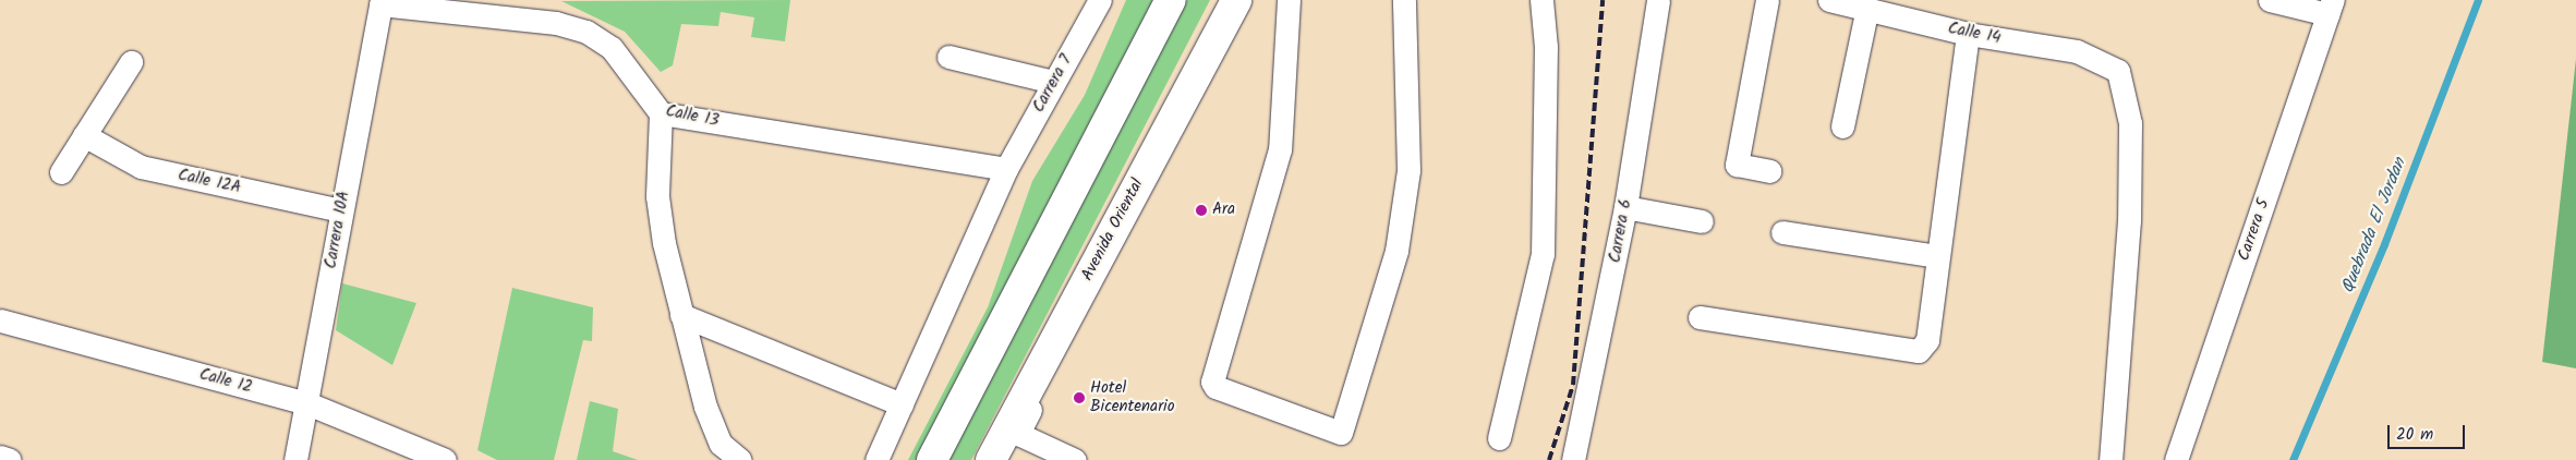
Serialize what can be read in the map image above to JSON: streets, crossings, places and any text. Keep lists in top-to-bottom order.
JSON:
{
  "streets": {
    "main road": ["Avenida Oriental"],
    "street": [
      "Calle 14",
      "Carrera 7",
      "Calle 13",
      "Calle 12A",
      "Carrera 10A",
      "Carrera 5",
      "Carrera 6",
      "Calle 12"
    ]
  },
  "crossings": [
    ["Carrera 7", "Calle 13"],
    ["Calle 13", "Carrera 10A"],
    ["Calle 12A", "Carrera 10A"],
    ["Carrera 10A", "Calle 12"]
  ],
  "water": ["Quebrada El Jordan"],
  "places": ["Ara", "Hotel Bicentenario"],
  "scale_bar": "20 m"
}
